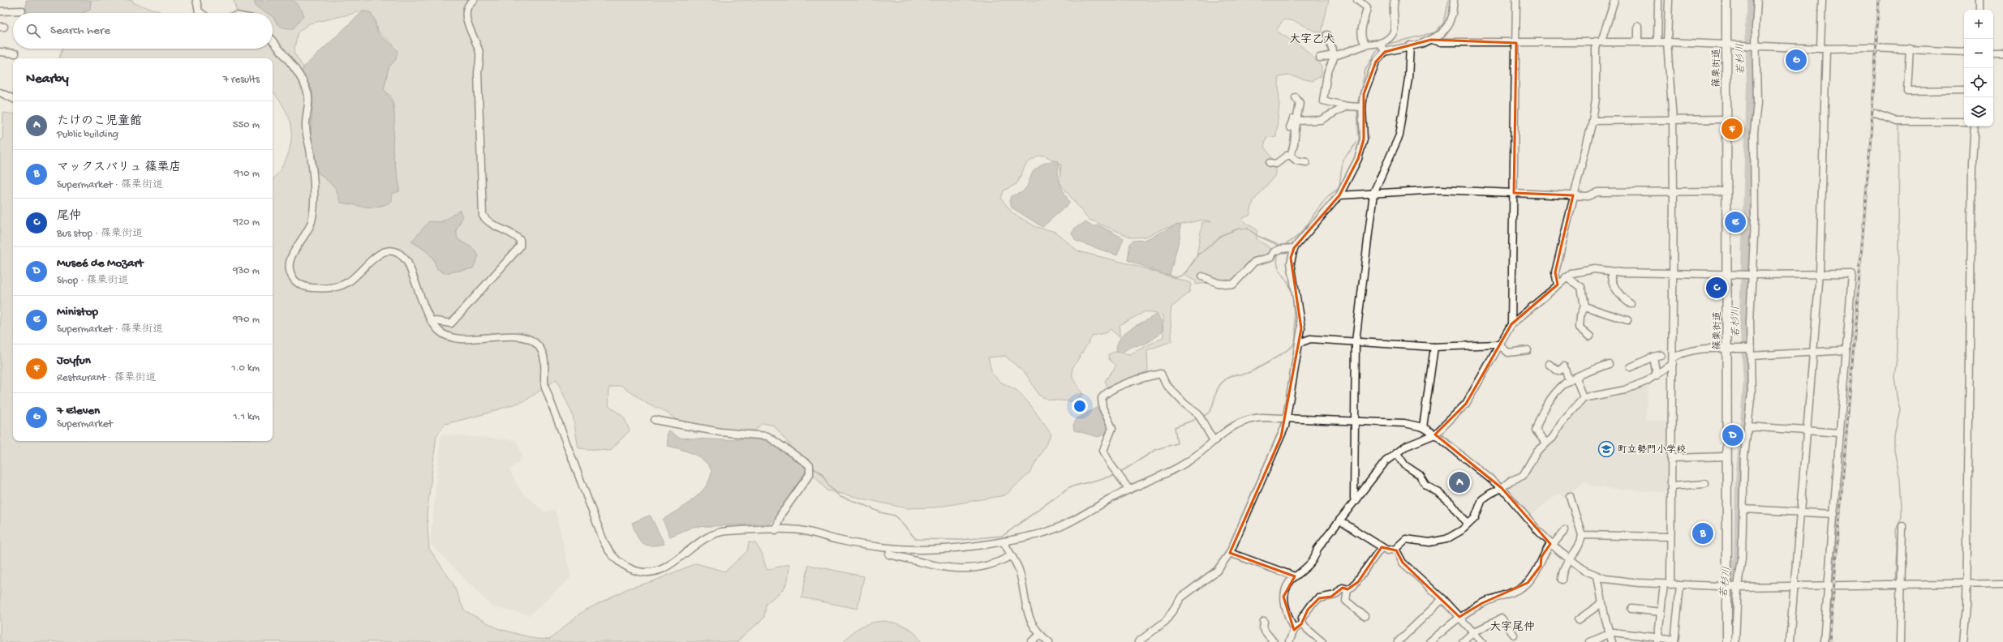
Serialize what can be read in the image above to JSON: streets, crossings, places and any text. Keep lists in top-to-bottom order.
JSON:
{
  "streets": {
    "main road": ["篠栗街道"]
  },
  "districts": ["大字乙犬", "大字尾仲"],
  "water": ["若杉川"],
  "places": {
    "school or university": ["町立勢門小学校"]
  },
  "page": {
    "map_buttons": ["+", "−"],
    "search": "Search here",
    "pins": [
      "G",
      "F",
      "E",
      "C",
      "D",
      "A",
      "B"
    ],
    "heading": ["Nearby", "7 results"],
    "list": [
      {
        "mark": "A",
        "name": "たけのこ児童館",
        "note": "Public building",
        "value": "550 m"
      },
      {
        "mark": "B",
        "name": "マックスバリュ 篠栗店",
        "note": "Supermarket · 篠栗街道",
        "value": "910 m"
      },
      {
        "mark": "C",
        "name": "尾仲",
        "note": "Bus stop · 篠栗街道",
        "value": "920 m"
      },
      {
        "mark": "D",
        "name": "Museé de Mozart",
        "note": "Shop · 篠栗街道",
        "value": "930 m"
      },
      {
        "mark": "E",
        "name": "Ministop",
        "note": "Supermarket · 篠栗街道",
        "value": "970 m"
      },
      {
        "mark": "F",
        "name": "Joyfun",
        "note": "Restaurant · 篠栗街道",
        "value": "1.0 km"
      },
      {
        "mark": "G",
        "name": "7 Eleven",
        "note": "Supermarket",
        "value": "1.1 km"
      }
    ]
  }
}
